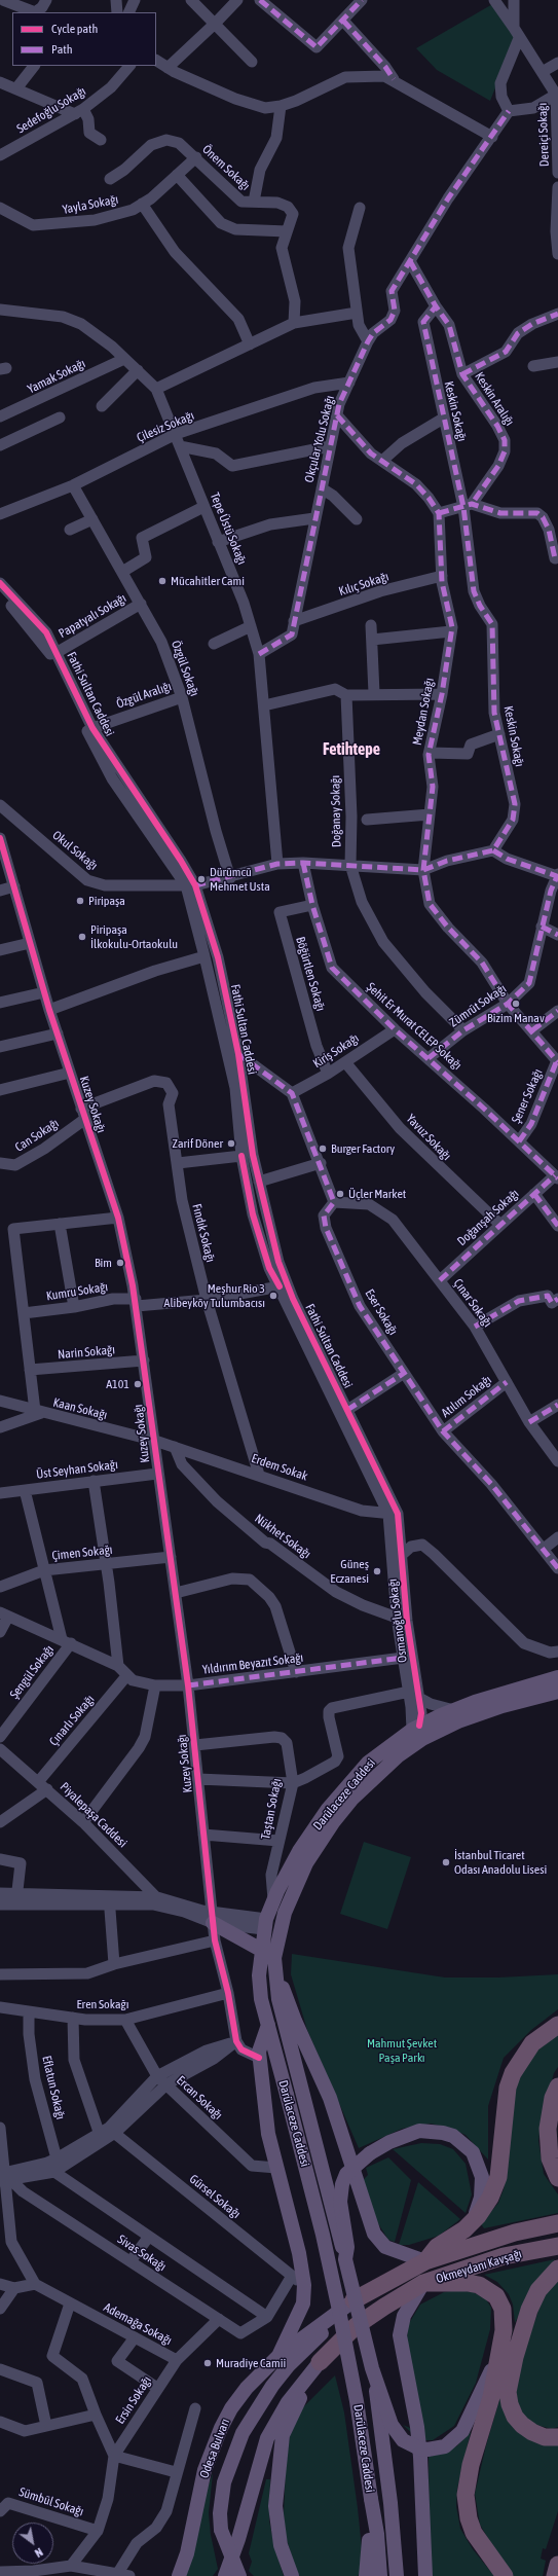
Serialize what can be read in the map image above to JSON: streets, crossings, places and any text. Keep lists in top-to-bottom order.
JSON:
{
  "streets": {
    "highway": ["Okmeydanı Kavşağı"],
    "main road": ["Darülaceze Caddesi", "Odesa Bulvarı"],
    "street": [
      "Sedefoğlu Sokağı",
      "Dereiçi Sokağı",
      "Önem Sokağı",
      "Yayla Sokağı",
      "Yamak Sokağı",
      "Keskin Aralığı",
      "Keskin Sokağı",
      "Çilesiz Sokağı",
      "Okçular Yolu Sokağı",
      "Tepe Üstü Sokağı",
      "Kılıç Sokağı",
      "Papatyalı Sokağı",
      "Özgül Sokağı",
      "Fathi Sultan Caddesi",
      "Özgül Aralığı",
      "Meydan Sokağı",
      "Doğanay Sokağı",
      "Okul Sokağı",
      "Böğürtlen Sokağı",
      "Zümrüt Sokağı",
      "Şehit Er Murat CELEP Sokağı",
      "Kiriş Sokağı",
      "Şener Sokağı",
      "Kuzey Sokağı",
      "Can Sokağı",
      "Yavuz Sokağı",
      "Doğanşah Sokağı",
      "Fındık Sokağı",
      "Kumru Sokağı",
      "Çınar Sokağı",
      "Eser Sokağı",
      "Narin Sokağı",
      "Atılım Sokağı",
      "Kaan Sokağı",
      "Erdem Sokak",
      "Üst Seyhan Sokağı",
      "Nükhet Sokağı",
      "Çimen Sokağı",
      "Osmanoğlu Sokağı",
      "Yıldırım Beyazıt Sokağı",
      "Şengül Sokağı",
      "Çınarlı Sokağı",
      "Taştan Sokağı",
      "Piyalepaşa Caddesi",
      "Eren Sokağı",
      "Eflatun Sokağı",
      "Ercan Sokağı",
      "Gürsel Sokağı",
      "Sivas Sokağı",
      "Ademağa Sokağı",
      "Ersin Sokağı",
      "Sümbül Sokağı"
    ]
  },
  "crossings": [
    ["Önem Sokağı", "Yayla Sokağı"],
    ["Yamak Sokağı", "Tepe Üstü Sokağı"],
    ["Keskin Aralığı", "Keskin Sokağı"],
    ["Keskin Aralığı", "Okçular Yolu Sokağı"],
    ["Çilesiz Sokağı", "Okçular Yolu Sokağı"],
    ["Çilesiz Sokağı", "Tepe Üstü Sokağı"],
    ["Çilesiz Sokağı", "Özgül Sokağı"],
    ["Okçular Yolu Sokağı", "Tepe Üstü Sokağı"],
    ["Okçular Yolu Sokağı", "Kılıç Sokağı"],
    ["Okçular Yolu Sokağı", "Meydan Sokağı"],
    ["Kılıç Sokağı", "Meydan Sokağı"],
    ["Papatyalı Sokağı", "Özgül Sokağı"],
    ["Papatyalı Sokağı", "Fathi Sultan Caddesi"],
    ["Özgül Sokağı", "Özgül Aralığı"],
    ["Fathi Sultan Caddesi", "Özgül Aralığı"],
    ["Fathi Sultan Caddesi", "Okul Sokağı"],
    ["Fathi Sultan Caddesi", "Erdem Sokak"],
    ["Fathi Sultan Caddesi", "Osmanoğlu Sokağı"],
    ["Meydan Sokağı", "Zümrüt Sokağı"],
    ["Meydan Sokağı", "Şener Sokağı"],
    ["Doğanay Sokağı", "Zümrüt Sokağı"],
    ["Böğürtlen Sokağı", "Şehit Er Murat CELEP Sokağı"],
    ["Böğürtlen Sokağı", "Kiriş Sokağı"],
    ["Zümrüt Sokağı", "Şehit Er Murat CELEP Sokağı"],
    ["Şehit Er Murat CELEP Sokağı", "Kiriş Sokağı"],
    ["Şehit Er Murat CELEP Sokağı", "Şener Sokağı"],
    ["Şehit Er Murat CELEP Sokağı", "Doğanşah Sokağı"],
    ["Kiriş Sokağı", "Yavuz Sokağı"],
    ["Kuzey Sokağı", "Can Sokağı"],
    ["Kuzey Sokağı", "Fındık Sokağı"],
    ["Kuzey Sokağı", "Kumru Sokağı"],
    ["Kuzey Sokağı", "Narin Sokağı"],
    ["Kuzey Sokağı", "Kaan Sokağı"],
    ["Kuzey Sokağı", "Erdem Sokak"],
    ["Kuzey Sokağı", "Üst Seyhan Sokağı"],
    ["Kuzey Sokağı", "Çimen Sokağı"],
    ["Kuzey Sokağı", "Yıldırım Beyazıt Sokağı"],
    ["Kuzey Sokağı", "Taştan Sokağı"],
    ["Kuzey Sokağı", "Eren Sokağı"],
    ["Can Sokağı", "Fındık Sokağı"],
    ["Yavuz Sokağı", "Doğanşah Sokağı"],
    ["Doğanşah Sokağı", "Çınar Sokağı"],
    ["Fındık Sokağı", "Erdem Sokak"],
    ["Çınar Sokağı", "Eser Sokağı"],
    ["Çınar Sokağı", "Atılım Sokağı"],
    ["Eser Sokağı", "Atılım Sokağı"],
    ["Kaan Sokağı", "Erdem Sokak"],
    ["Erdem Sokak", "Nükhet Sokağı"],
    ["Erdem Sokak", "Osmanoğlu Sokağı"],
    ["Üst Seyhan Sokağı", "Şengül Sokağı"],
    ["Nükhet Sokağı", "Osmanoğlu Sokağı"],
    ["Çimen Sokağı", "Şengül Sokağı"],
    ["Osmanoğlu Sokağı", "Yıldırım Beyazıt Sokağı"],
    ["Osmanoğlu Sokağı", "Darülaceze Caddesi"],
    ["Yıldırım Beyazıt Sokağı", "Çınarlı Sokağı"],
    ["Çınarlı Sokağı", "Piyalepaşa Caddesi"],
    ["Darülaceze Caddesi", "Taştan Sokağı"],
    ["Eren Sokağı", "Eflatun Sokağı"],
    ["Eren Sokağı", "Ercan Sokağı"],
    ["Sivas Sokağı", "Ademağa Sokağı"],
    ["Ademağa Sokağı", "Ersin Sokağı"]
  ],
  "districts": ["Fetihtepe"],
  "parks": ["Mahmut Şevket Paşa Parkı"],
  "places": [
    "Mücahitler Cami",
    "Dürümcü Mehmet Usta",
    "Piripaşa",
    "Piripaşa İlkokulu-Ortaokulu",
    "Bizim Manav",
    "Zarif Döner",
    "Burger Factory",
    "Üçler Market",
    "Bim",
    "Meşhur Rio 3 Alibeyköy Tulumbacısı",
    "A101",
    "Güneş Eczanesi",
    "İstanbul Ticaret Odası Anadolu Lisesi",
    "Muradiye Camii"
  ],
  "legend": ["Cycle path", "Path"],
  "north": "bottom right"
}
